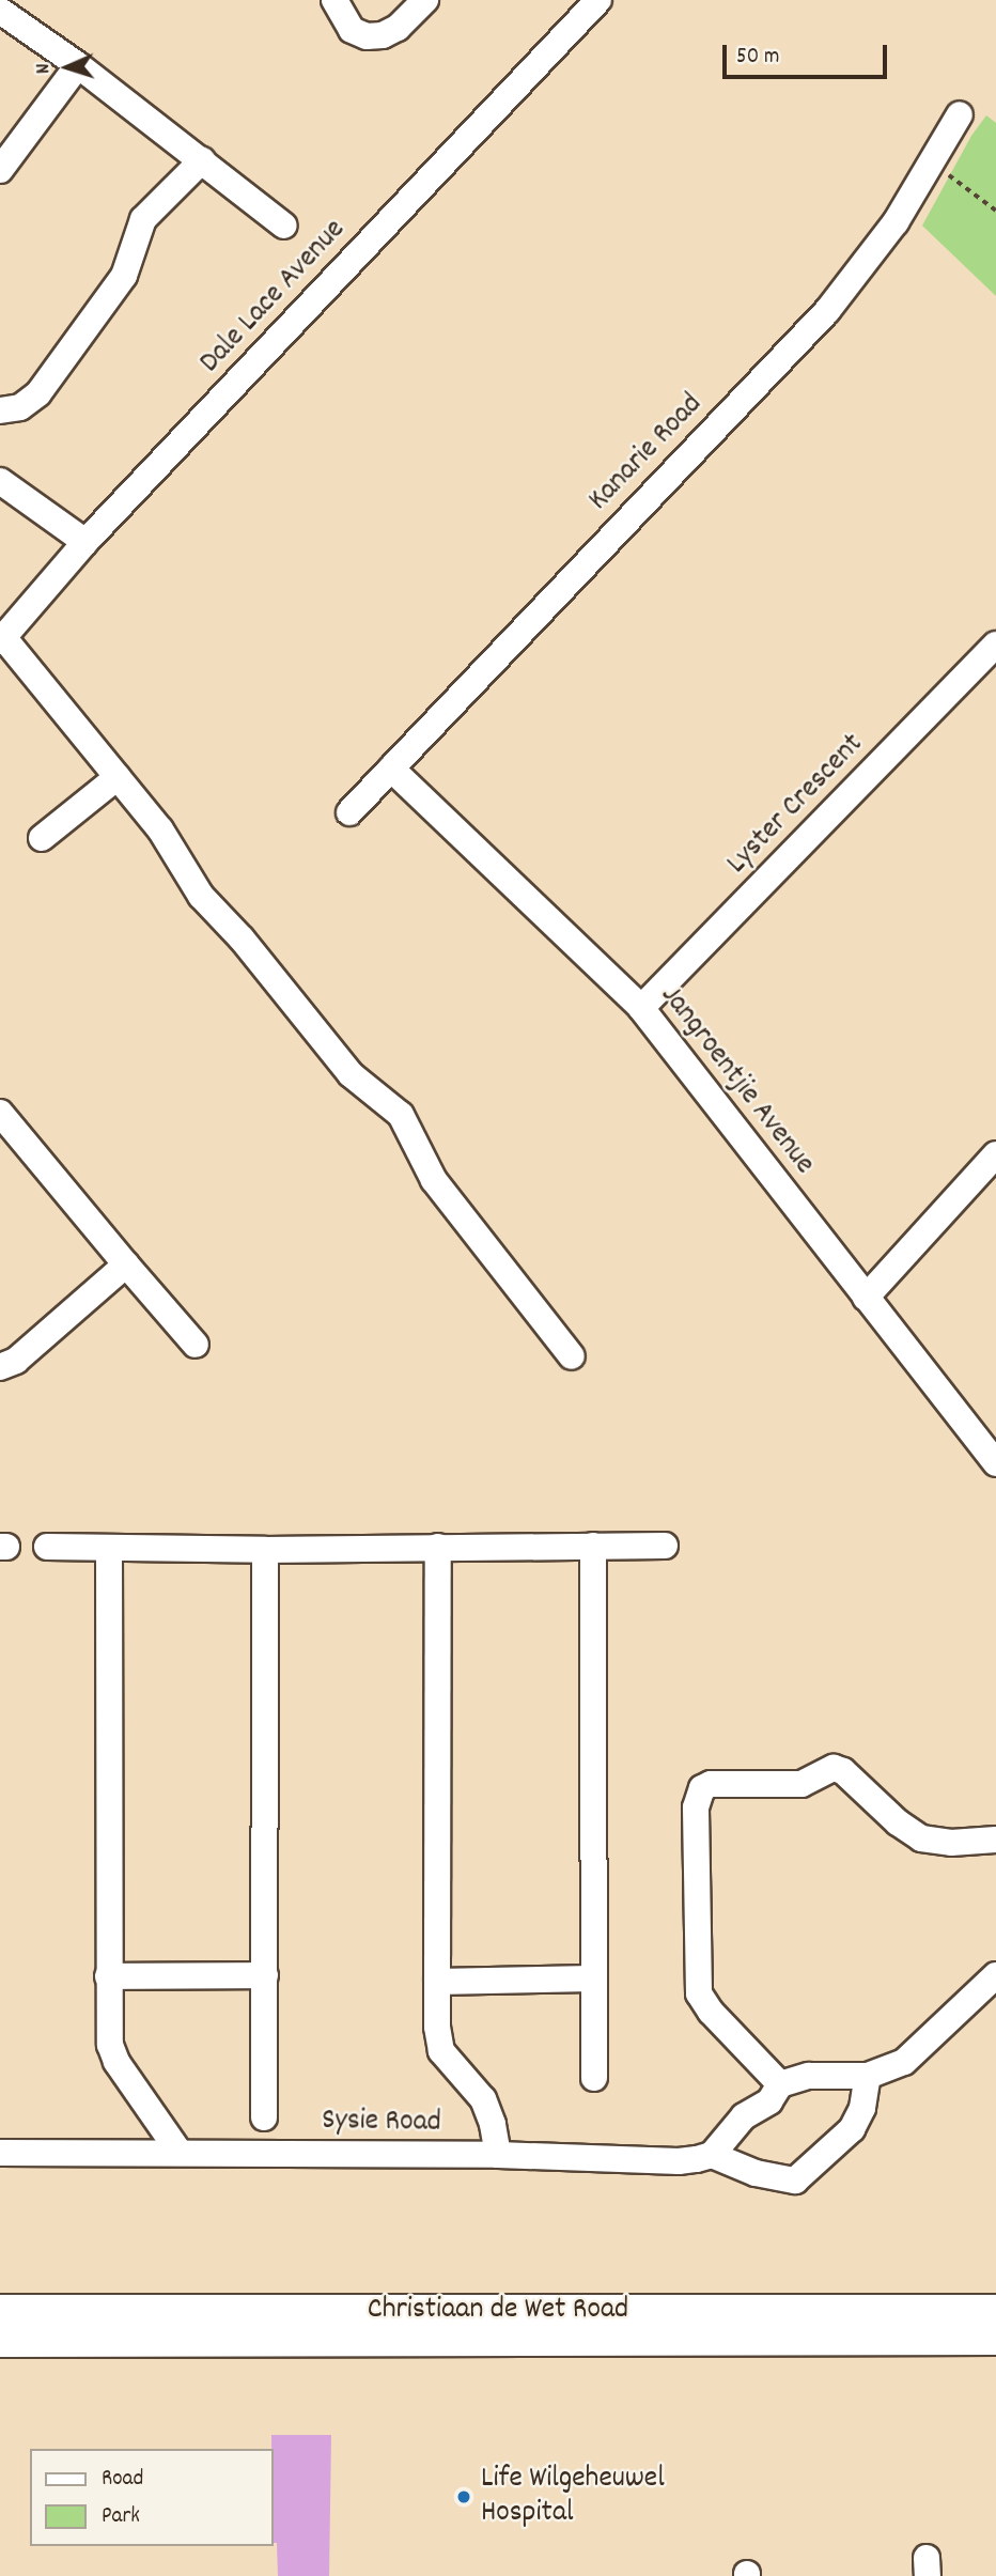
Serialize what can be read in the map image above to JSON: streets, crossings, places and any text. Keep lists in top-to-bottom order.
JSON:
{
  "streets": {
    "main road": ["Christiaan de Wet Road"],
    "street": [
      "Dale Lace Avenue",
      "Kanarie Road",
      "Lyster Crescent",
      "Jangroentjie Avenue",
      "Sysie Road"
    ]
  },
  "crossings": [
    ["Kanarie Road", "Jangroentjie Avenue"],
    ["Lyster Crescent", "Jangroentjie Avenue"]
  ],
  "places": ["Life Wilgeheuwel Hospital"],
  "legend": ["Road", "Park"],
  "scale_bar": "50 m",
  "north": "left"
}
